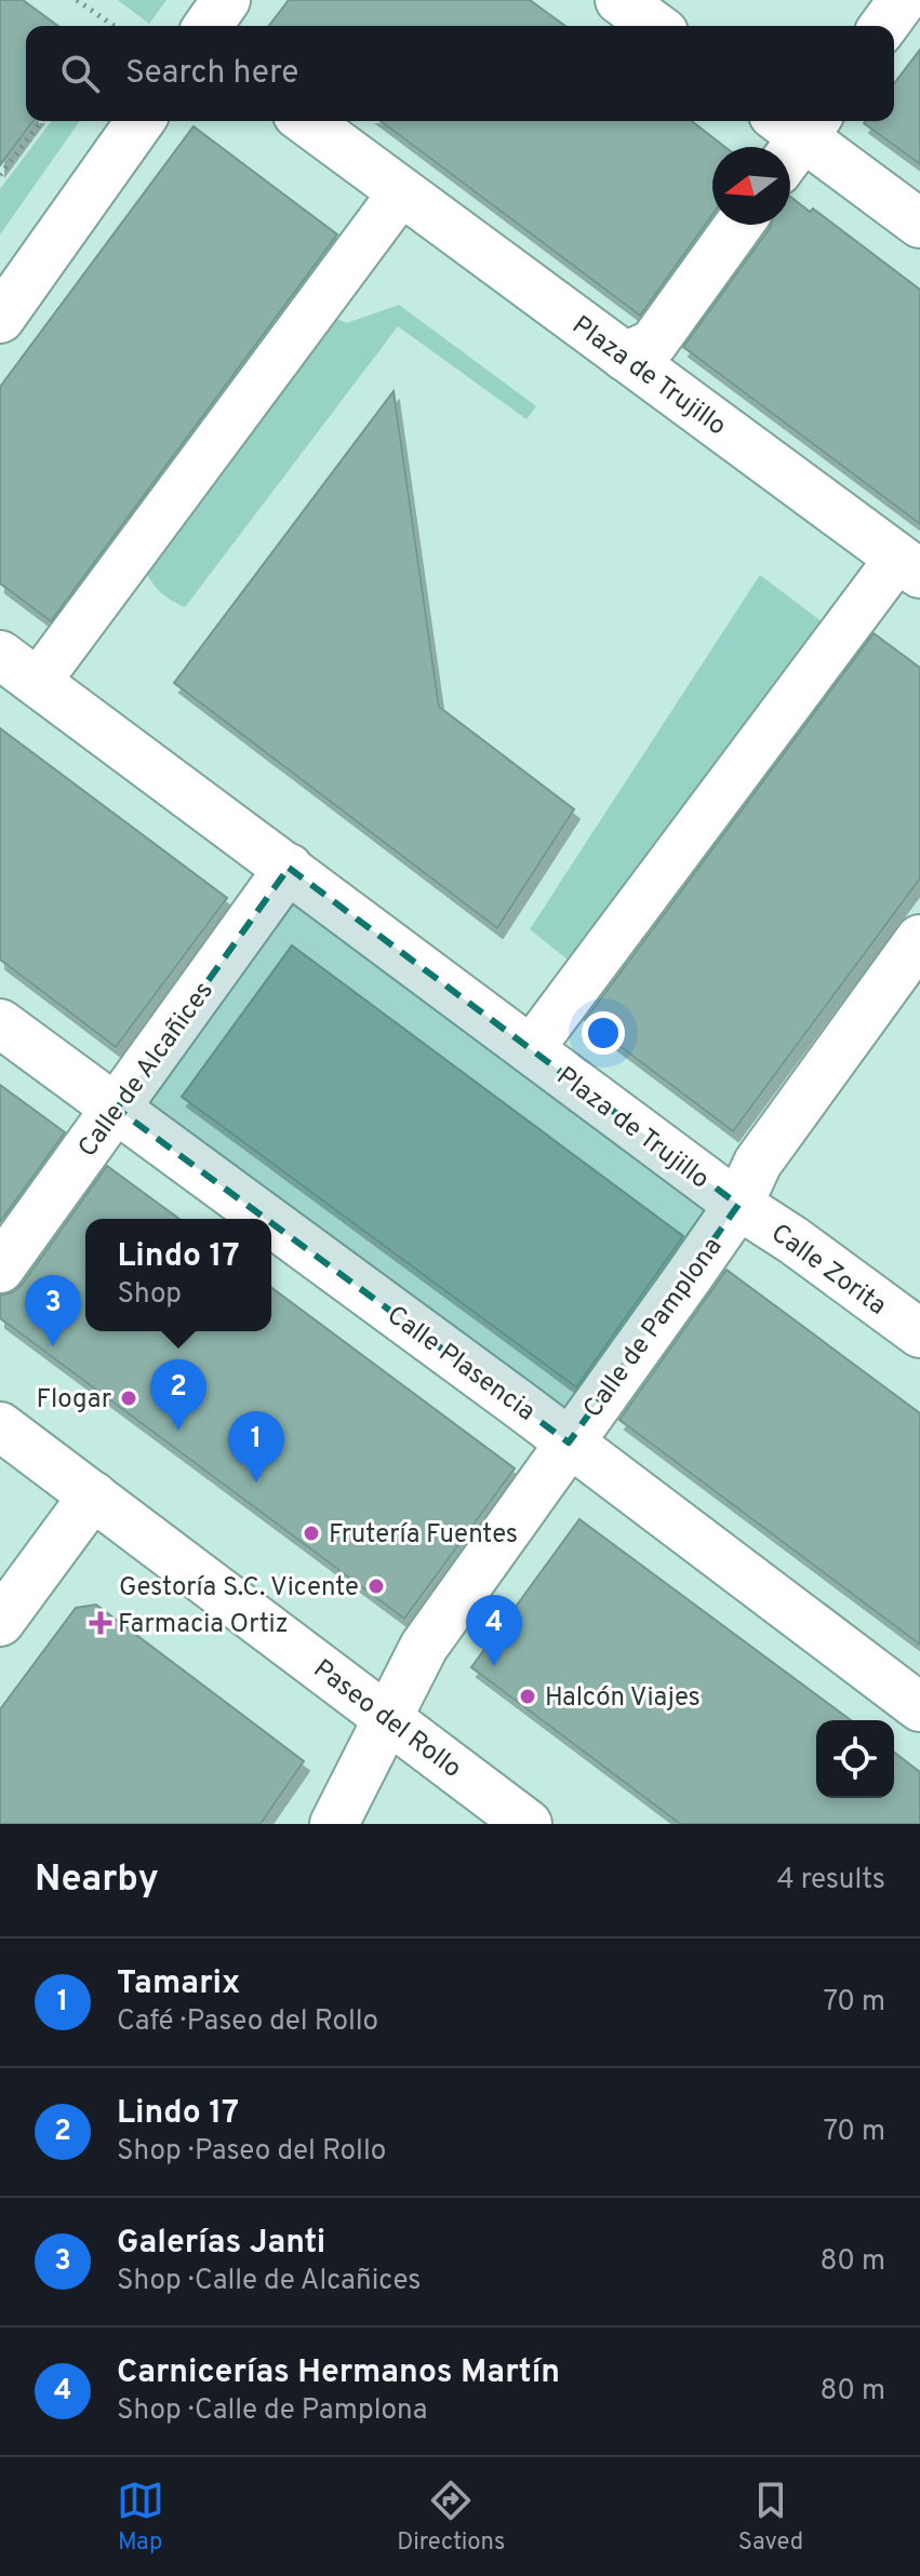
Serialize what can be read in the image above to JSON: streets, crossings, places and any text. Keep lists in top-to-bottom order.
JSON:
{
  "streets": {
    "street": [
      "Plaza de Trujillo",
      "Calle de Alcañices",
      "Calle Zorita",
      "Calle de Pamplona",
      "Calle Plasencia",
      "Paseo del Rollo"
    ]
  },
  "crossings": [
    ["Plaza de Trujillo", "Calle de Alcañices"],
    ["Plaza de Trujillo", "Calle Zorita"],
    ["Plaza de Trujillo", "Calle de Pamplona"],
    ["Calle de Alcañices", "Calle Plasencia"],
    ["Calle Zorita", "Calle de Pamplona"],
    ["Calle de Pamplona", "Calle Plasencia"],
    ["Calle de Pamplona", "Paseo del Rollo"]
  ],
  "places": {
    "other": [
      "Flogar",
      "Frutería Fuentes",
      "Gestoría S.C. Vicente",
      "Halcón Viajes"
    ],
    "health": ["Farmacia Ortiz"]
  },
  "north": "left",
  "page": {
    "search": "Search here",
    "popup": ["Lindo 17", "Shop"],
    "pins": [
      "3",
      "2",
      "1",
      "4"
    ],
    "heading": ["Nearby", "4 results"],
    "list": [
      {
        "mark": "1",
        "name": "Tamarix",
        "note": "Café · Paseo del Rollo",
        "value": "70 m"
      },
      {
        "mark": "2",
        "name": "Lindo 17",
        "note": "Shop · Paseo del Rollo",
        "value": "70 m"
      },
      {
        "mark": "3",
        "name": "Galerías Janti",
        "note": "Shop · Calle de Alcañices",
        "value": "80 m"
      },
      {
        "mark": "4",
        "name": "Carnicerías Hermanos Martín",
        "note": "Shop · Calle de Pamplona",
        "value": "80 m"
      }
    ],
    "nav": ["Map", "Directions", "Saved"]
  }
}
